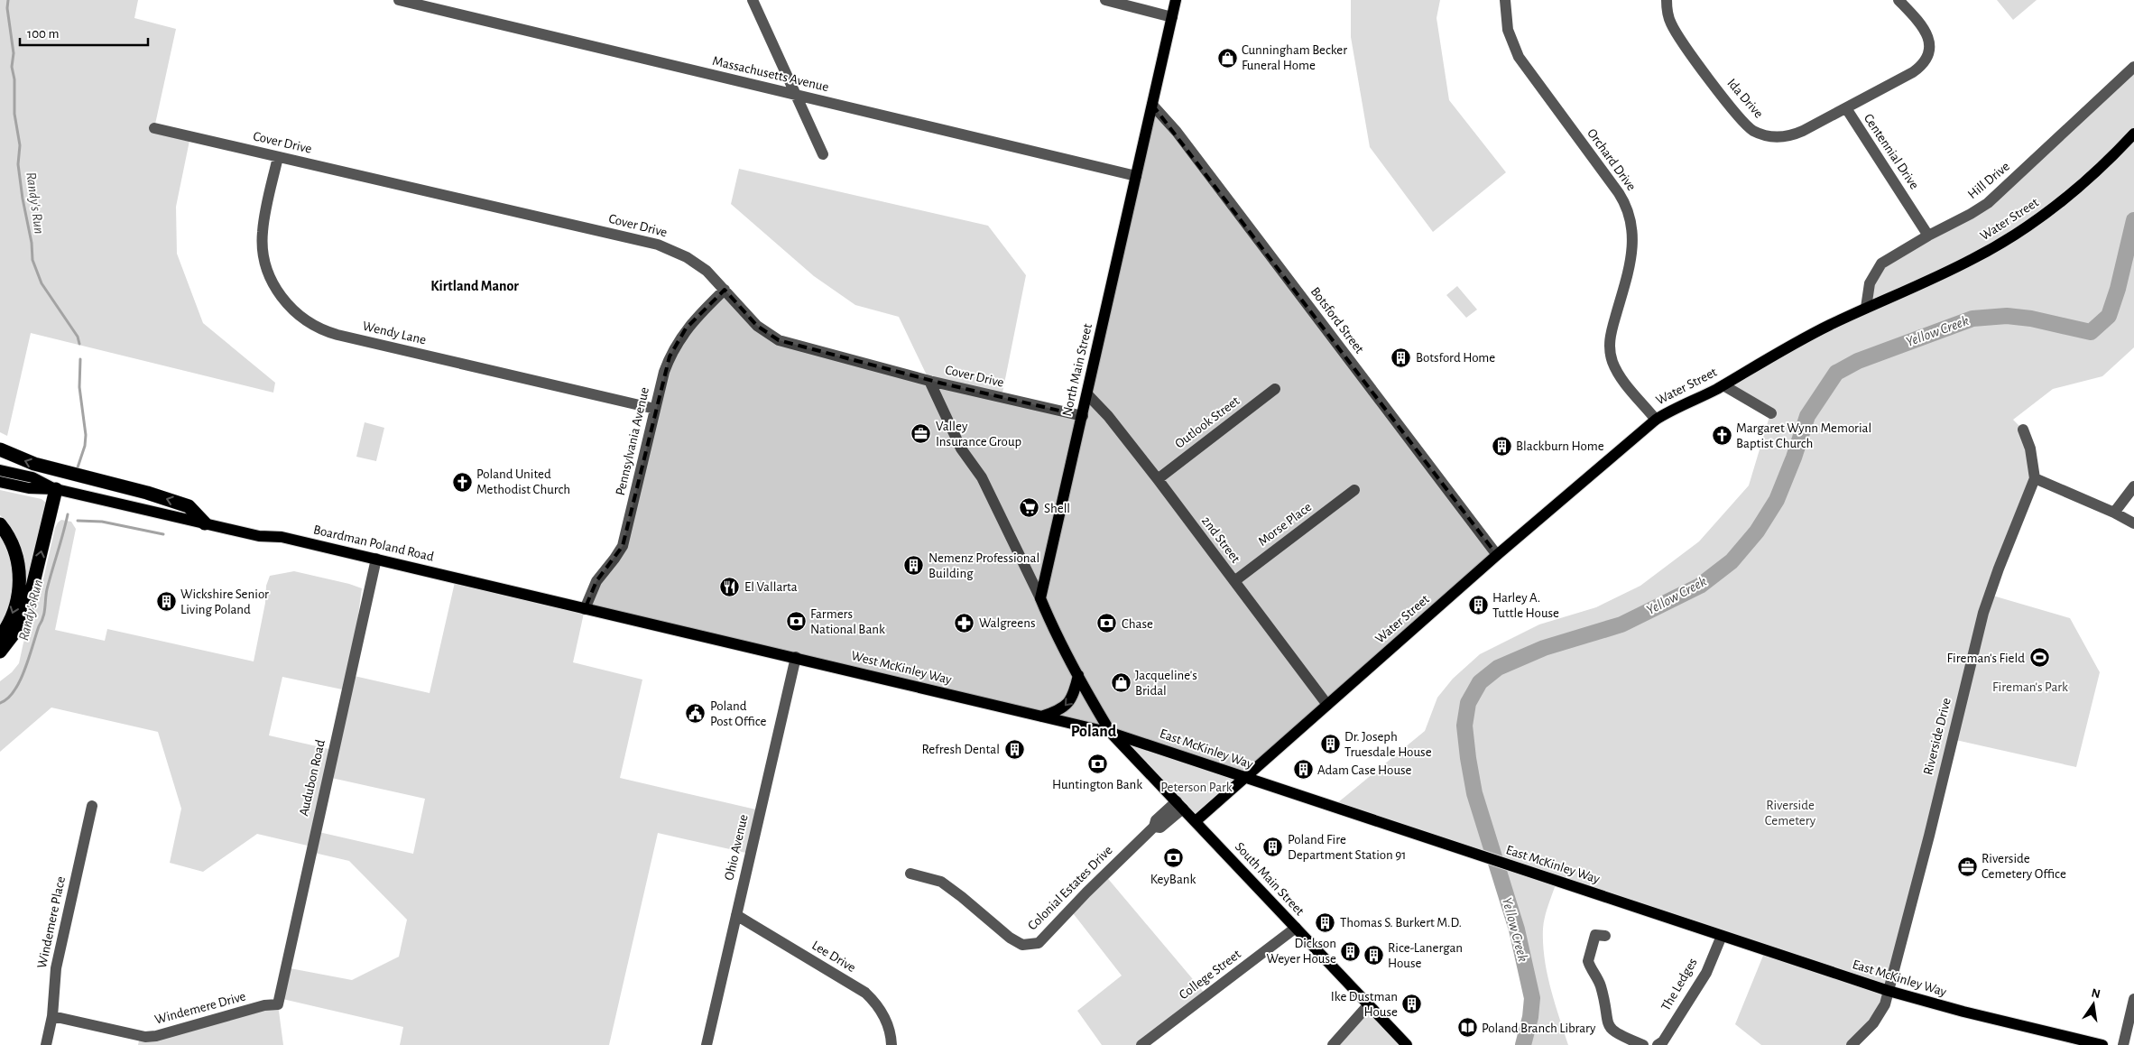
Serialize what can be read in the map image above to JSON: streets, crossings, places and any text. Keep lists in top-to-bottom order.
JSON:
{
  "streets": {
    "main road": [
      "Water Street",
      "North Main Street",
      "Boardman Poland Road",
      "West McKinley Way",
      "East McKinley Way",
      "South Main Street"
    ],
    "street": [
      "Massachusetts Avenue",
      "Ida Drive",
      "Cover Drive",
      "Centennial Drive",
      "Orchard Drive",
      "Hill Drive",
      "Botsford Street",
      "Wendy Lane",
      "Outlook Street",
      "Pennsylvania Avenue",
      "Morse Place",
      "2nd Street",
      "Riverside Drive",
      "Audubon Road",
      "Ohio Avenue",
      "Colonial Estates Drive",
      "Windemere Place",
      "Lee Drive",
      "College Street",
      "The Ledges",
      "Windemere Drive"
    ]
  },
  "crossings": [
    ["Massachusetts Avenue", "North Main Street"],
    ["Ida Drive", "Centennial Drive"],
    ["Cover Drive", "Wendy Lane"],
    ["Cover Drive", "North Main Street"],
    ["Cover Drive", "Pennsylvania Avenue"],
    ["Centennial Drive", "Hill Drive"],
    ["Orchard Drive", "Water Street"],
    ["Hill Drive", "Water Street"],
    ["Water Street", "Botsford Street"],
    ["Water Street", "2nd Street"],
    ["Water Street", "East McKinley Way"],
    ["Water Street", "South Main Street"],
    ["Botsford Street", "North Main Street"],
    ["Wendy Lane", "Pennsylvania Avenue"],
    ["North Main Street", "2nd Street"],
    ["Outlook Street", "2nd Street"],
    ["Pennsylvania Avenue", "Boardman Poland Road"],
    ["Morse Place", "2nd Street"],
    ["Boardman Poland Road", "West McKinley Way"],
    ["Boardman Poland Road", "Audubon Road"],
    ["West McKinley Way", "East McKinley Way"],
    ["West McKinley Way", "Ohio Avenue"],
    ["West McKinley Way", "South Main Street"],
    ["Riverside Drive", "East McKinley Way"],
    ["East McKinley Way", "South Main Street"],
    ["East McKinley Way", "The Ledges"],
    ["Audubon Road", "Windemere Drive"],
    ["Ohio Avenue", "Lee Drive"],
    ["South Main Street", "Colonial Estates Drive"],
    ["South Main Street", "College Street"],
    ["Windemere Place", "Windemere Drive"]
  ],
  "districts": ["Kirtland Manor", "Poland"],
  "water": ["Randy's Run", "Yellow Creek"],
  "parks": ["Fireman's Park", "Peterson Park", "Riverside Cemetery"],
  "places": {
    "shop": ["Cunningham Becker Funeral Home", "Jacqueline's Bridal"],
    "building": [
      "Botsford Home",
      "Blackburn Home",
      "Nemenz Professional Building",
      "Wickshire Senior Living Poland",
      "Harley A. Tuttle House",
      "Dr. Joseph Truesdale House",
      "Refresh Dental",
      "Adam Case House",
      "Poland Fire Department Station 91",
      "Thomas S. Burkert M.D.",
      "Dickson Weyer House",
      "Rice-Lanergan House",
      "Ike Dustman House"
    ],
    "office": ["Valley Insurance Group", "Riverside Cemetery Office"],
    "church": ["Margaret Wynn Memorial Baptist Church", "Poland United Methodist Church"],
    "supermarket": ["Shell"],
    "restaurant": ["El Vallarta"],
    "bank": [
      "Farmers National Bank",
      "Chase",
      "Huntington Bank",
      "KeyBank"
    ],
    "pharmacy": ["Walgreens"],
    "sports": ["Fireman's Field"],
    "public building": ["Poland Post Office"],
    "library": ["Poland Branch Library"]
  },
  "scale_bar": "100 m",
  "north": "top"
}
